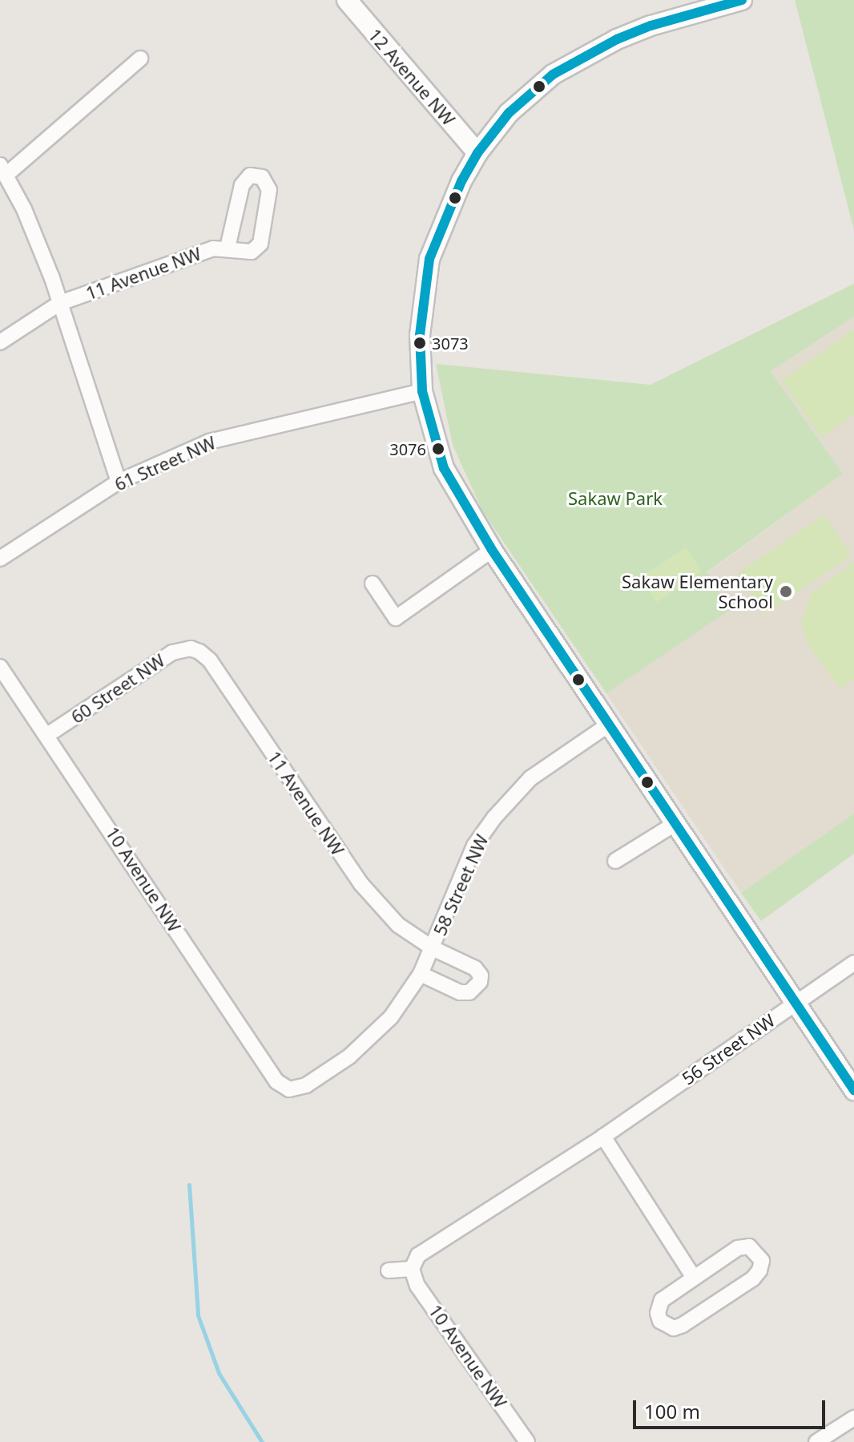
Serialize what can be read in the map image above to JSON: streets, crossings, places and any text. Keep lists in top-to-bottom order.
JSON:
{
  "streets": {
    "street": [
      "12 Avenue NW",
      "11 Avenue NW",
      "61 Street NW",
      "60 Street NW",
      "10 Avenue NW",
      "58 Street NW",
      "56 Street NW"
    ]
  },
  "crossings": [
    ["11 Avenue NW", "60 Street NW"],
    ["11 Avenue NW", "58 Street NW"],
    ["60 Street NW", "10 Avenue NW"],
    ["10 Avenue NW", "58 Street NW"],
    ["10 Avenue NW", "56 Street NW"]
  ],
  "parks": ["Sakaw Park"],
  "places": ["3073", "3076", "Sakaw Elementary School"],
  "scale_bar": "100 m"
}
